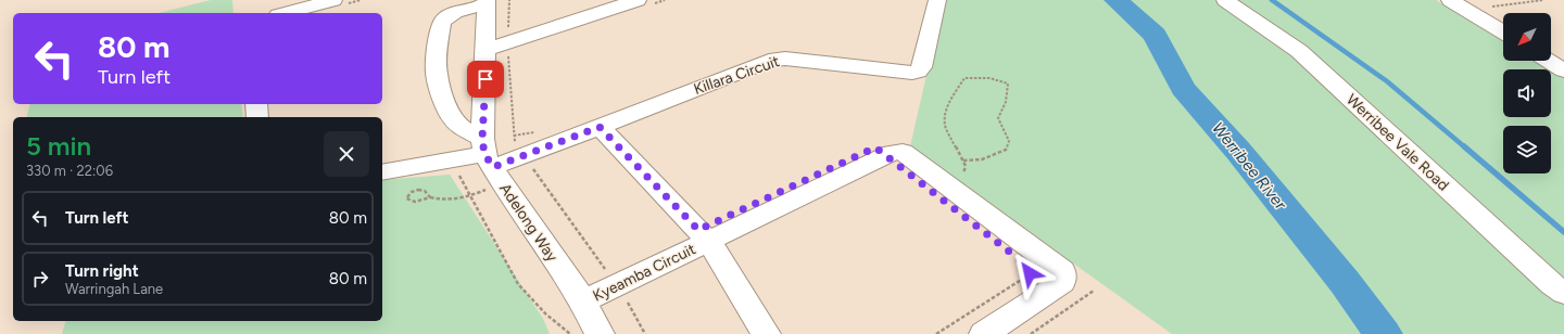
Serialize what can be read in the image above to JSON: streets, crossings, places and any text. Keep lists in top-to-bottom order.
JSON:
{
  "streets": {
    "street": [
      "Killara Circuit",
      "Werribee Vale Road",
      "Adelong Way",
      "Kyeamba Circuit"
    ]
  },
  "crossings": [
    ["Killara Circuit", "Adelong Way"],
    ["Adelong Way", "Kyeamba Circuit"]
  ],
  "water": ["Werribee River"],
  "north": "bottom left",
  "page": {
    "turn": ["80 m", "Turn left"],
    "heading": ["5 min", "330 m · 22:06"],
    "list": [
      {
        "name": "Turn left",
        "value": "80 m"
      },
      {
        "name": "Turn right",
        "note": "Warringah Lane",
        "value": "80 m"
      }
    ]
  }
}
